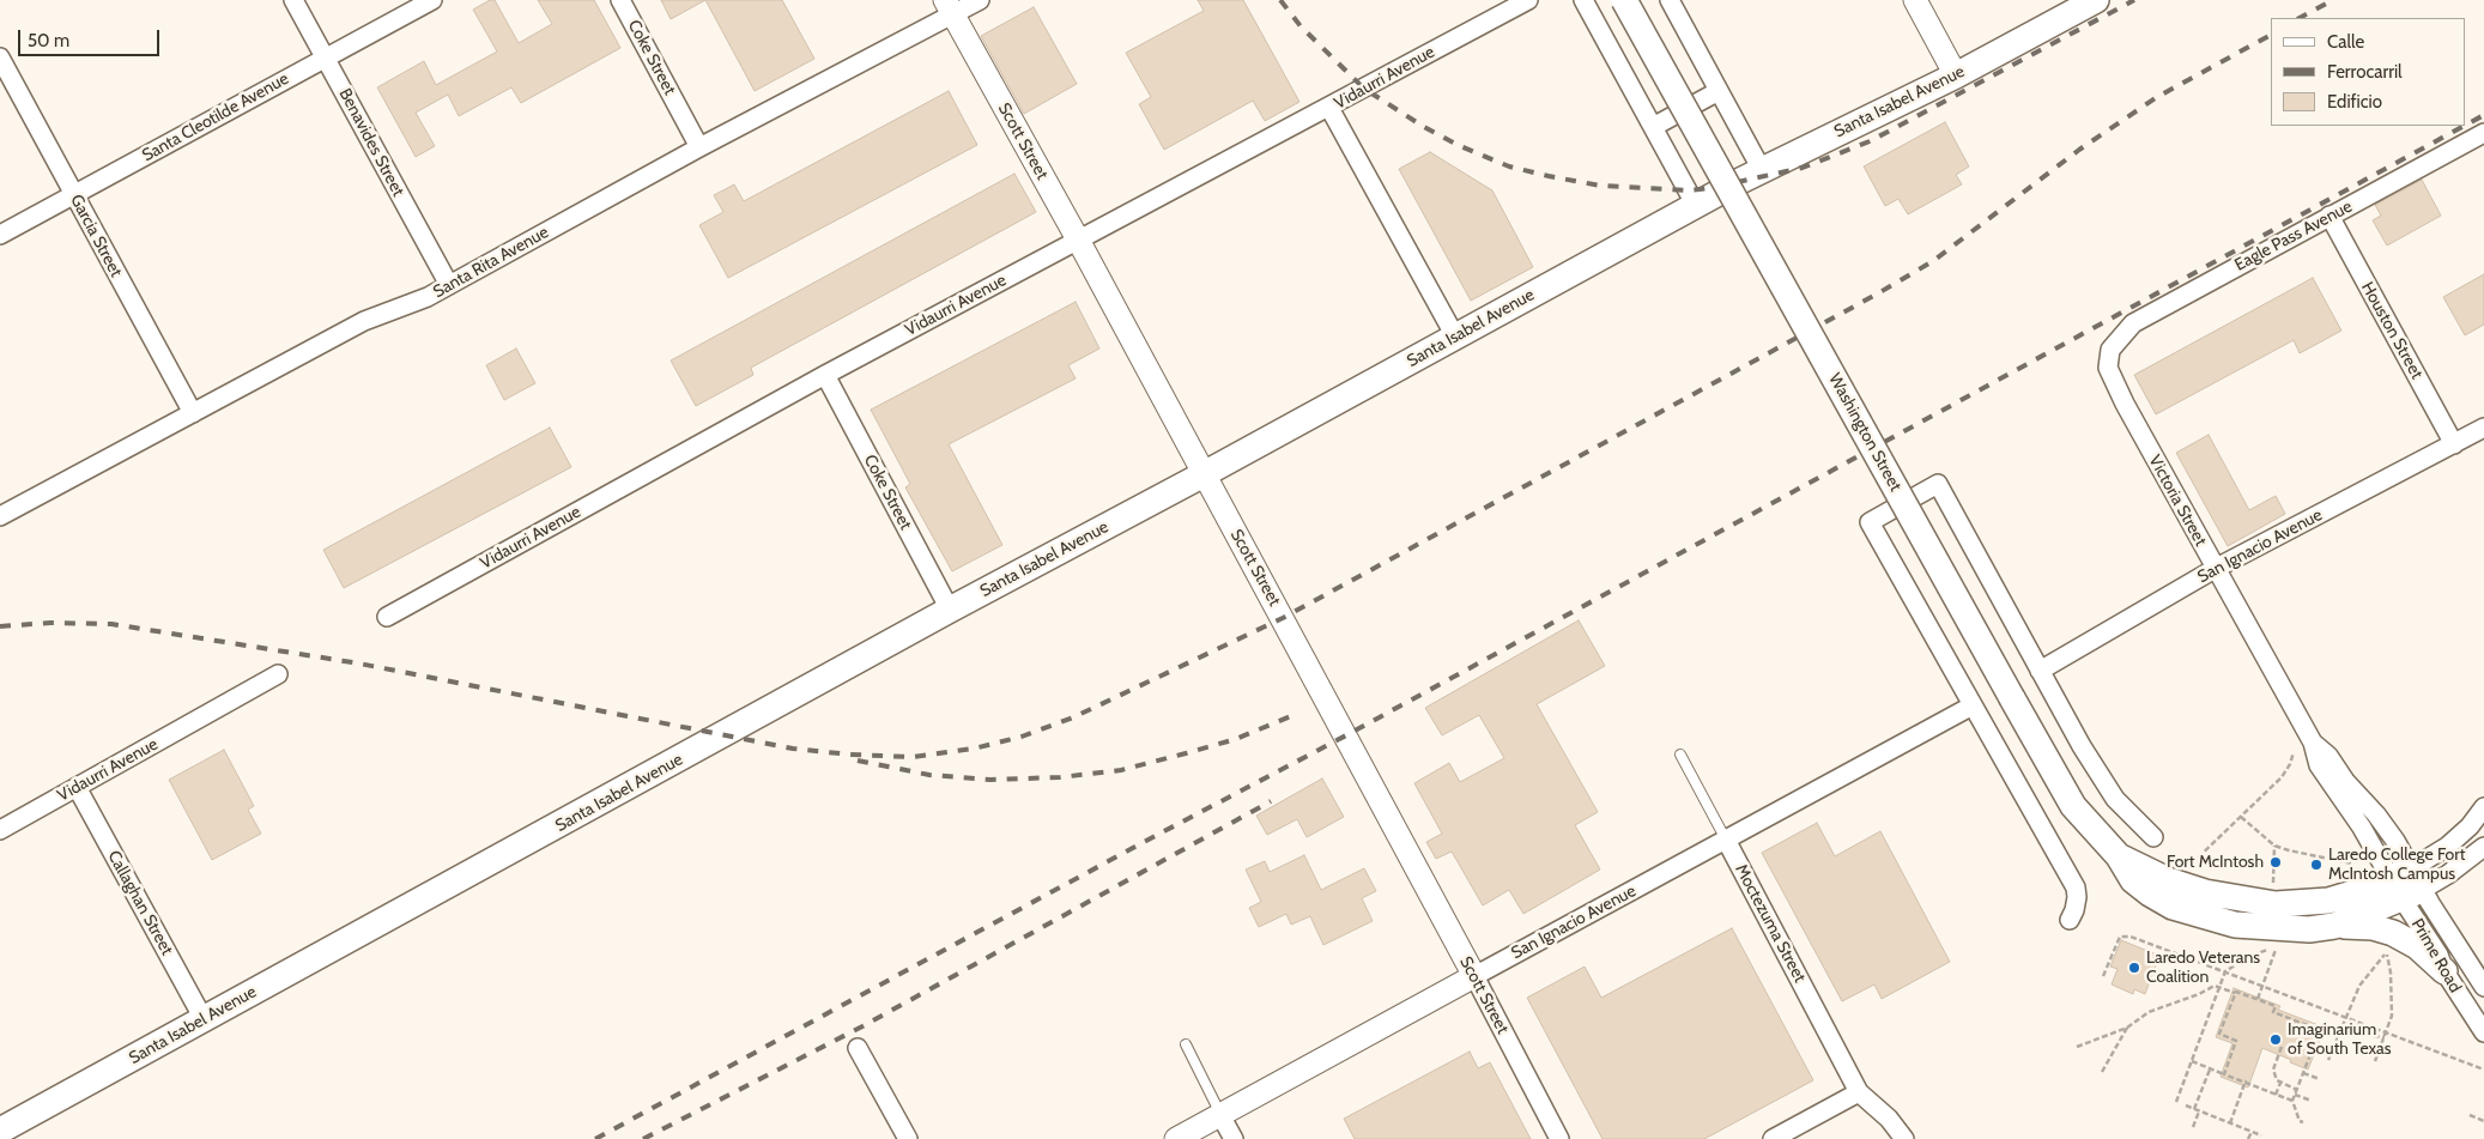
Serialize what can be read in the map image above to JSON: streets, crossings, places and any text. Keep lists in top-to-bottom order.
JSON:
{
  "streets": {
    "main road": ["Santa Isabel Avenue", "Washington Street"],
    "street": [
      "Coke Street",
      "Vidaurri Avenue",
      "Santa Cleotilde Avenue",
      "Scott Street",
      "Benavides Street",
      "Garcia Street",
      "Eagle Pass Avenue",
      "Santa Rita Avenue",
      "Houston Street",
      "Victoria Street",
      "San Ignacio Avenue",
      "Callaghan Street",
      "Moctezuma Street",
      "Prime Road"
    ]
  },
  "crossings": [
    ["Coke Street", "Vidaurri Avenue"],
    ["Coke Street", "Santa Isabel Avenue"],
    ["Coke Street", "Santa Rita Avenue"],
    ["Vidaurri Avenue", "Scott Street"],
    ["Vidaurri Avenue", "Callaghan Street"],
    ["Santa Isabel Avenue", "Scott Street"],
    ["Santa Isabel Avenue", "Callaghan Street"],
    ["Santa Cleotilde Avenue", "Benavides Street"],
    ["Santa Cleotilde Avenue", "Garcia Street"],
    ["Scott Street", "Santa Rita Avenue"],
    ["Scott Street", "San Ignacio Avenue"],
    ["Benavides Street", "Santa Rita Avenue"],
    ["Garcia Street", "Santa Rita Avenue"],
    ["Eagle Pass Avenue", "Houston Street"],
    ["Eagle Pass Avenue", "Victoria Street"],
    ["Houston Street", "San Ignacio Avenue"],
    ["Victoria Street", "San Ignacio Avenue"],
    ["Victoria Street", "Prime Road"],
    ["San Ignacio Avenue", "Moctezuma Street"]
  ],
  "places": [
    "Fort McIntosh",
    "Laredo College Fort McIntosh Campus",
    "Laredo Veterans Coalition",
    "Imaginarium of South Texas"
  ],
  "legend": ["Calle", "Ferrocarril", "Edificio"],
  "scale_bar": "50 m"
}
